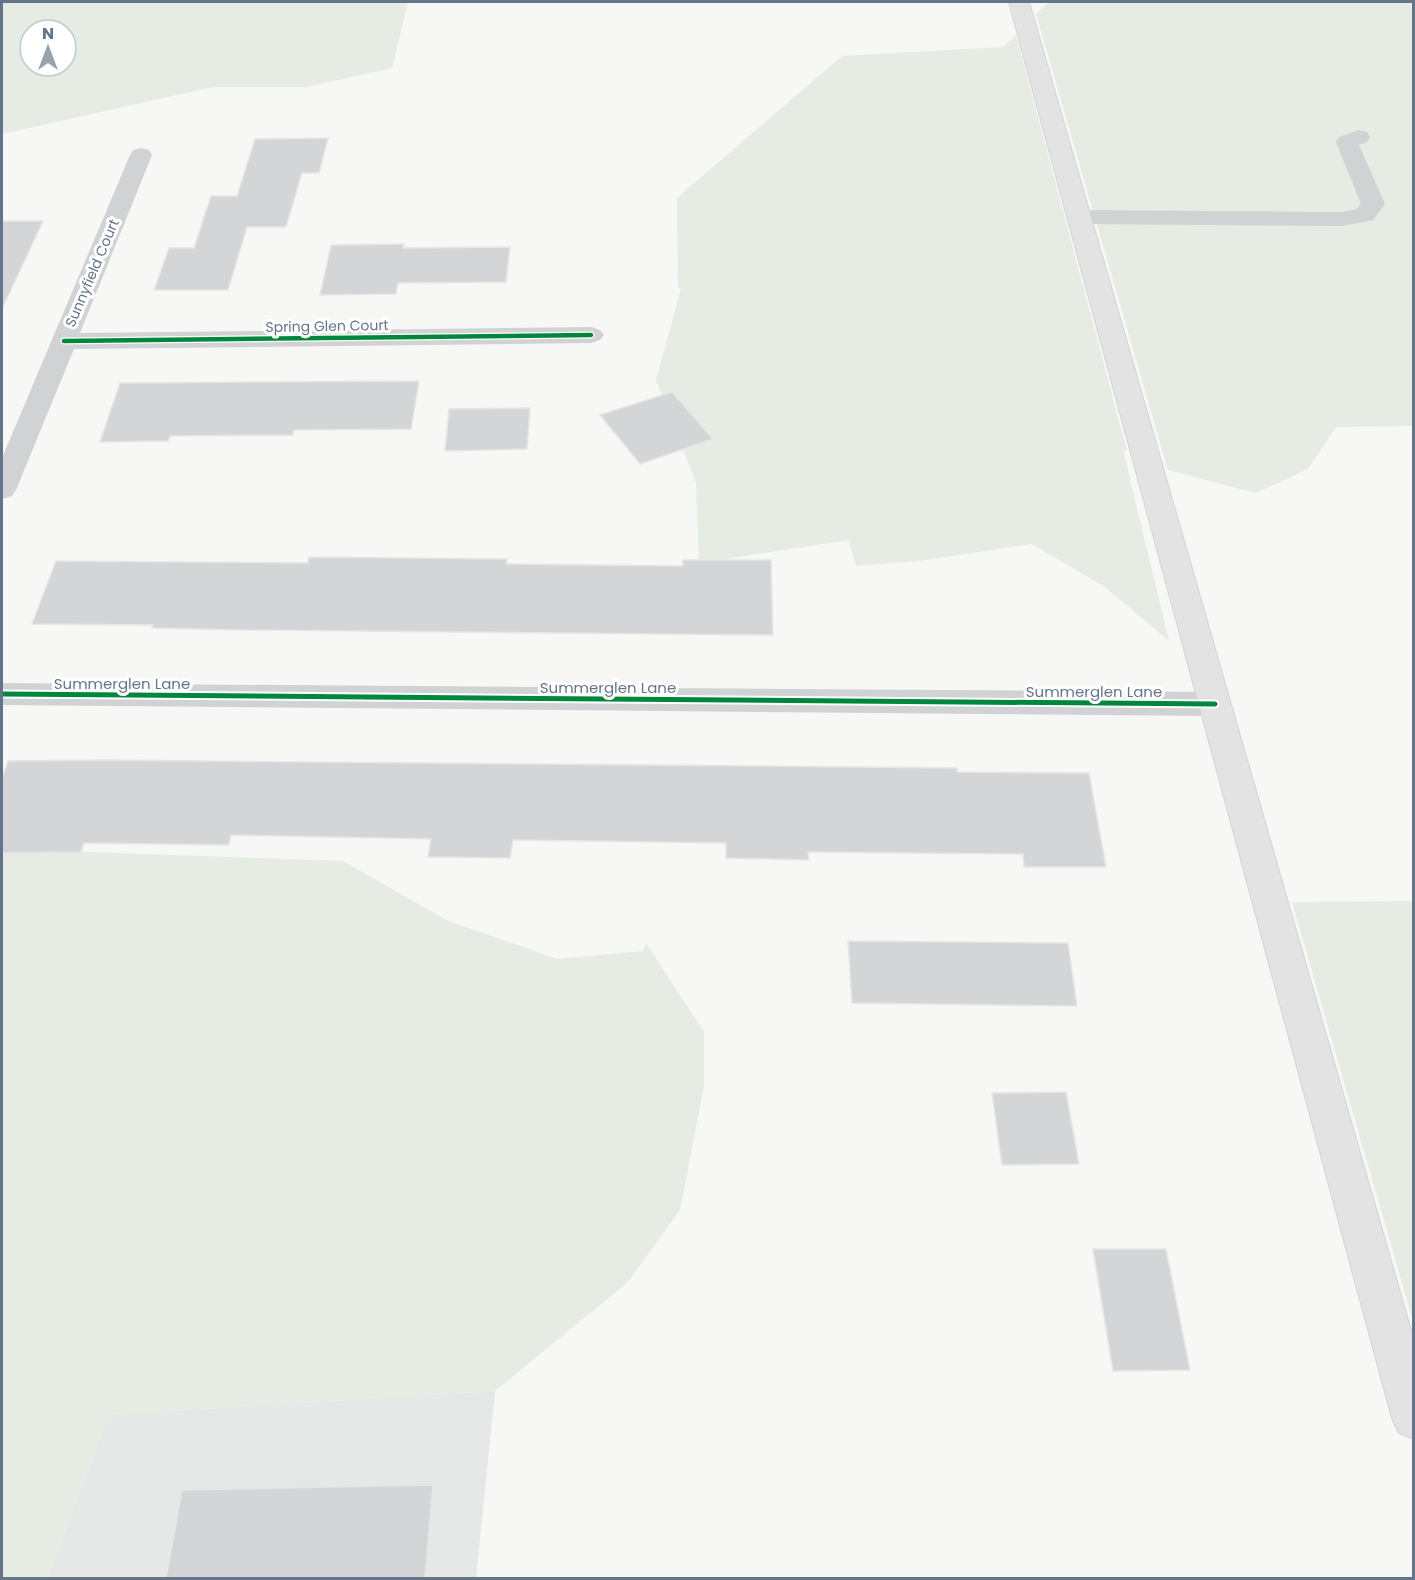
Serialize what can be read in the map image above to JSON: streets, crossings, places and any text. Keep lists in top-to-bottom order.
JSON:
{
  "streets": {
    "street": ["Sunnyfield Court", "Spring Glen Court", "Summerglen Lane"]
  },
  "crossings": [
    ["Sunnyfield Court", "Spring Glen Court"]
  ],
  "north": "top"
}
